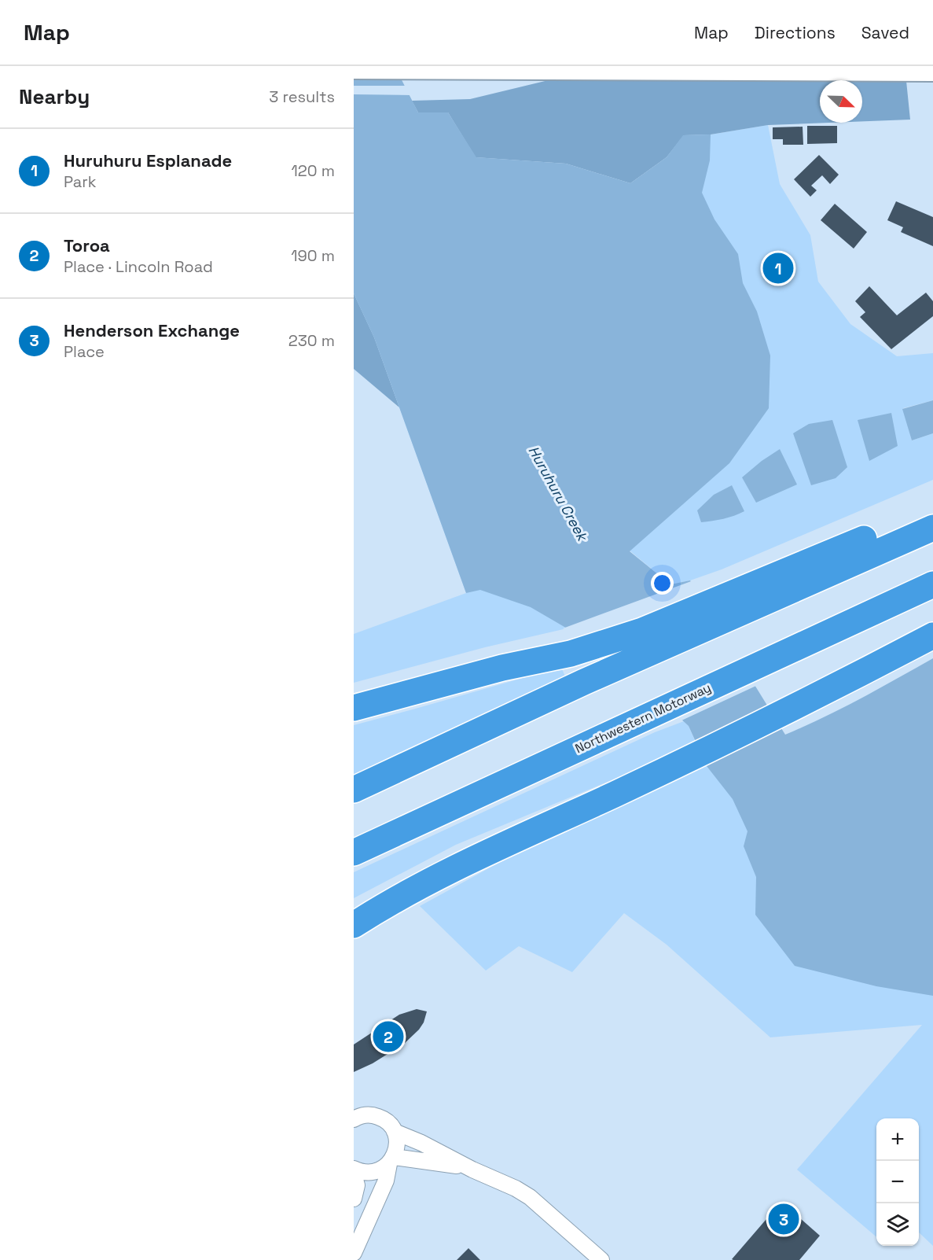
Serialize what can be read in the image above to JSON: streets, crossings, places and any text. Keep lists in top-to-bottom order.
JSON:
{
  "streets": {
    "highway": ["Northwestern Motorway"]
  },
  "water": ["Huruhuru Creek"],
  "north": "bottom right",
  "page": {
    "header": "Map",
    "nav": ["Map", "Directions", "Saved"],
    "heading": ["Nearby", "3 results"],
    "list": [
      {
        "mark": "1",
        "name": "Huruhuru Esplanade",
        "note": "Park",
        "value": "120 m"
      },
      {
        "mark": "2",
        "name": "Toroa",
        "note": "Place · Lincoln Road",
        "value": "190 m"
      },
      {
        "mark": "3",
        "name": "Henderson Exchange",
        "note": "Place",
        "value": "230 m"
      }
    ],
    "pins": ["1", "2", "3"],
    "map_buttons": ["+", "−"]
  }
}
